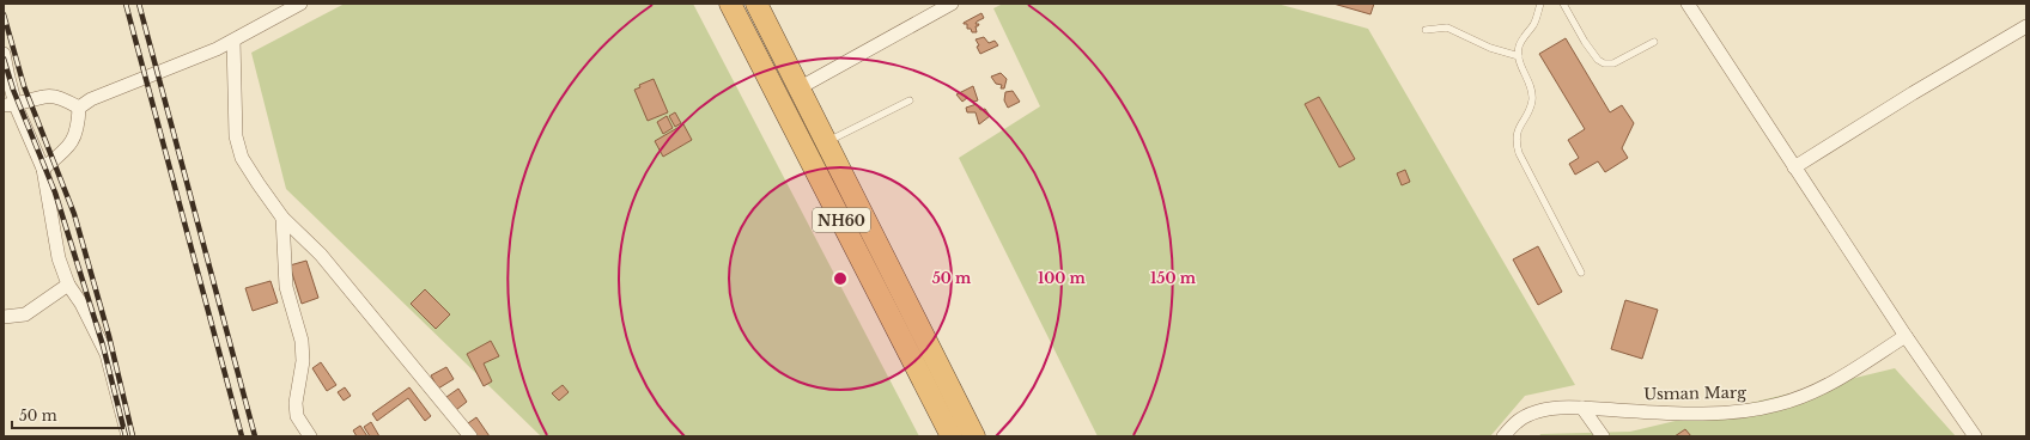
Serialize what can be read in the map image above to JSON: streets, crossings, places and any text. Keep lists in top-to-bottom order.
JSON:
{
  "streets": {
    "highway": ["NH60"],
    "street": ["Usman Marg"]
  },
  "scale_bar": "50 m",
  "rings": ["50 m", "100 m", "150 m"]
}
